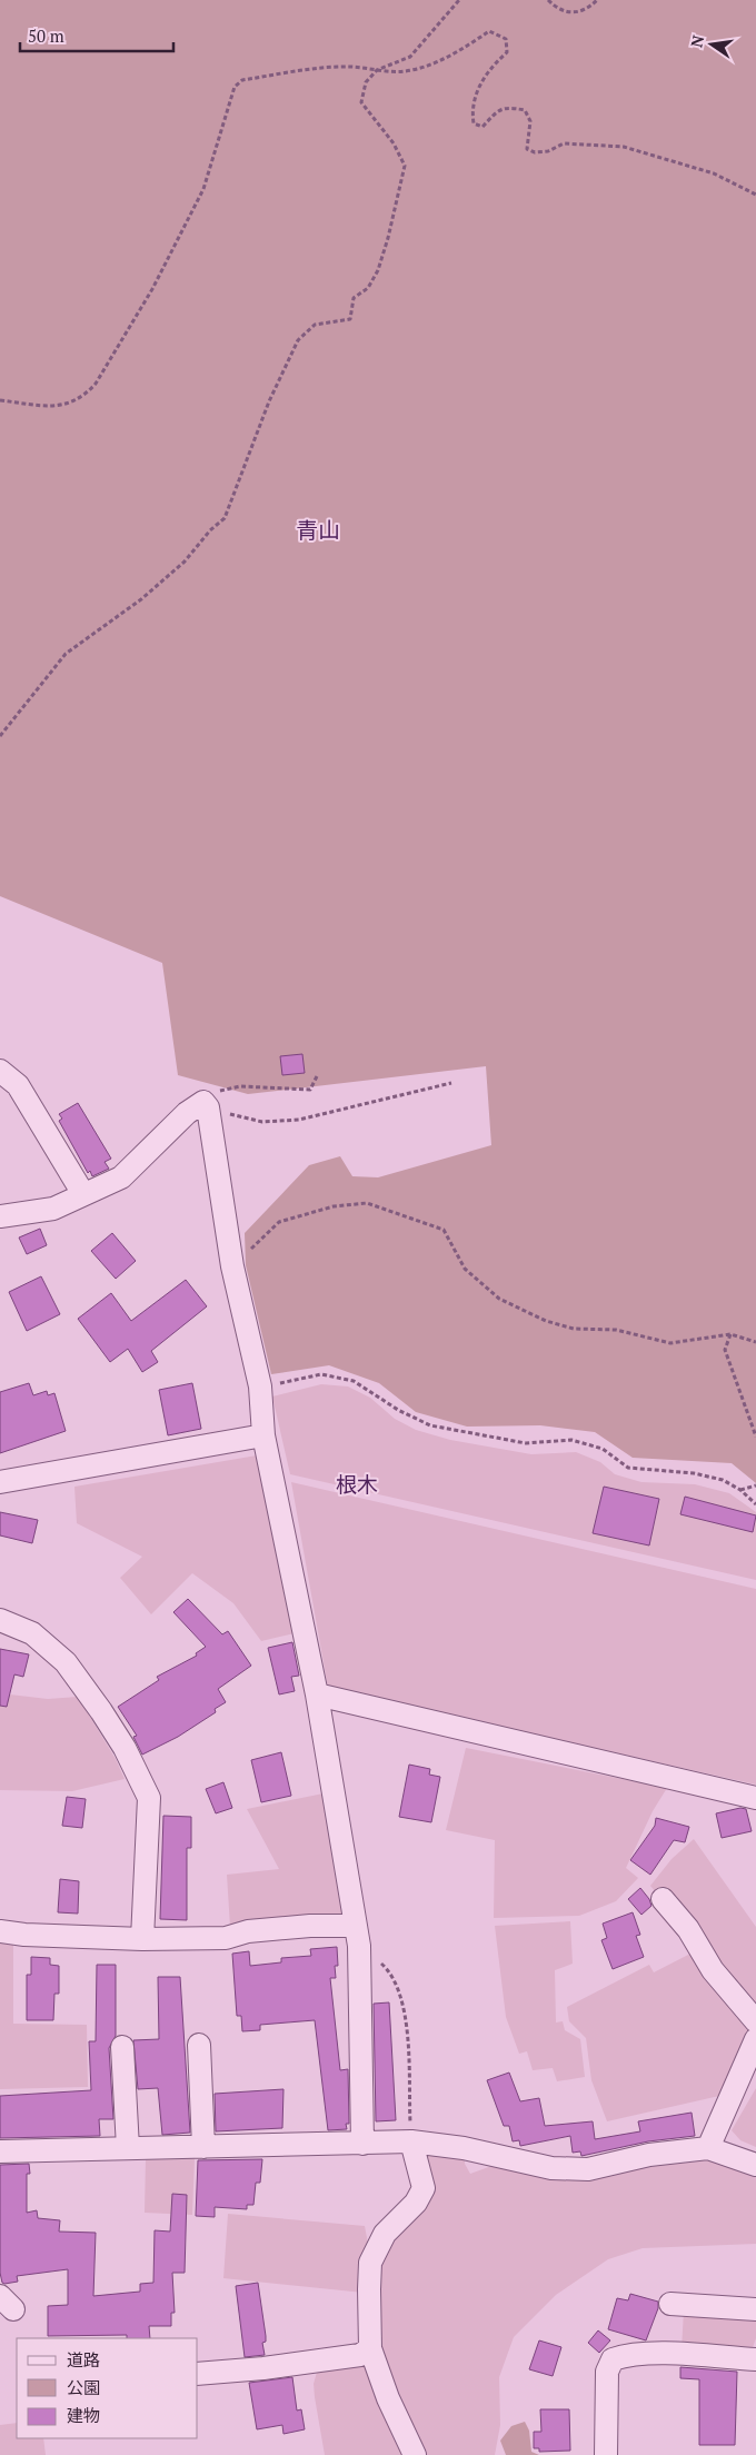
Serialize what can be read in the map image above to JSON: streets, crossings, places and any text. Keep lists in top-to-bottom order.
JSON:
{
  "districts": ["青山", "根木"],
  "legend": ["道路", "公園", "建物"],
  "scale_bar": "50 m",
  "north": "left"
}
